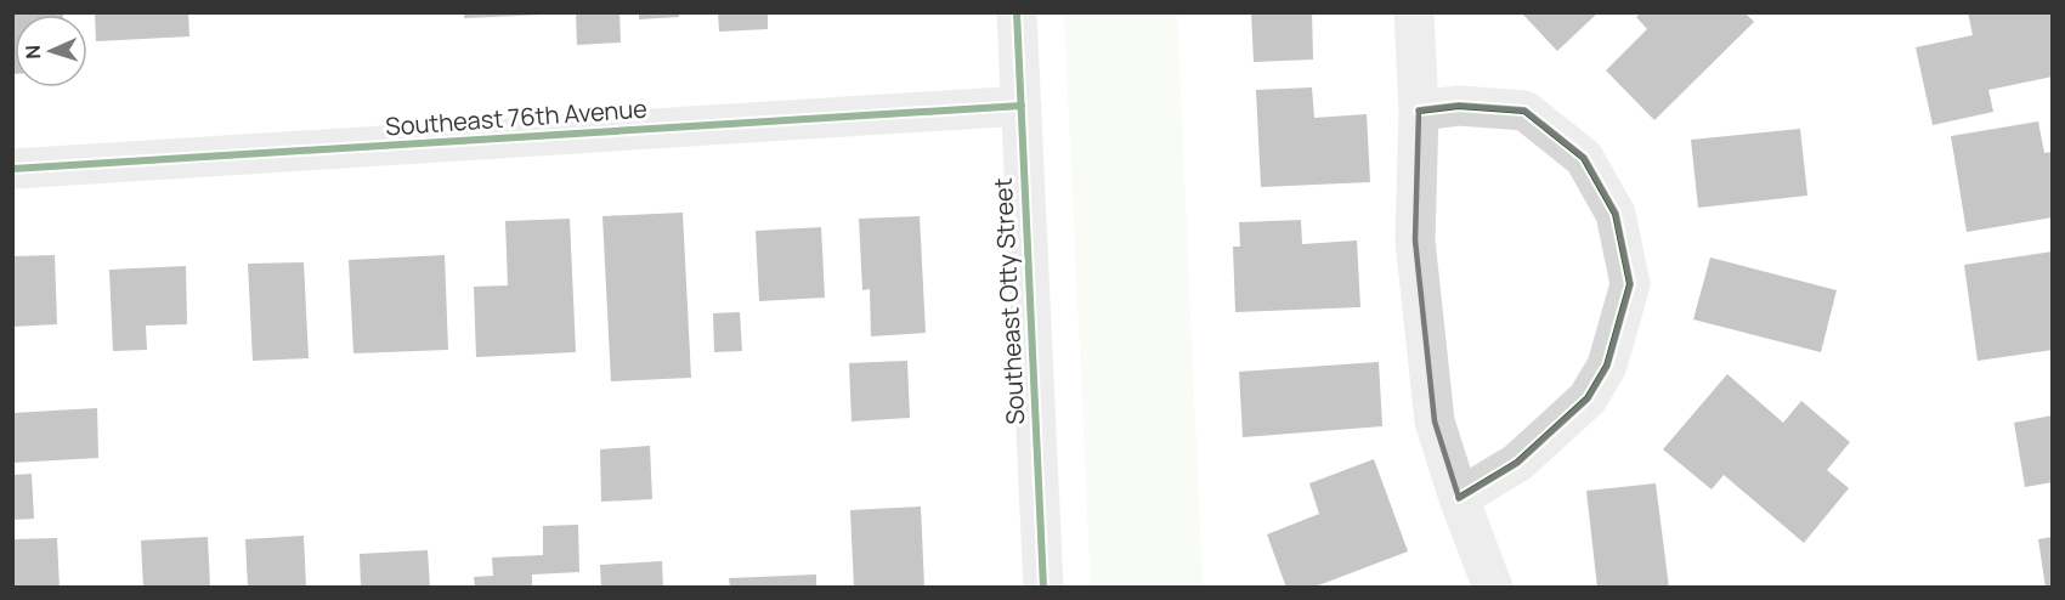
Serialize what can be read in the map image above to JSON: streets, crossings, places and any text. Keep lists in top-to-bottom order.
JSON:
{
  "streets": {
    "street": ["Southeast 76th Avenue", "Southeast Otty Street"]
  },
  "crossings": [
    ["Southeast 76th Avenue", "Southeast Otty Street"]
  ],
  "north": "left"
}
